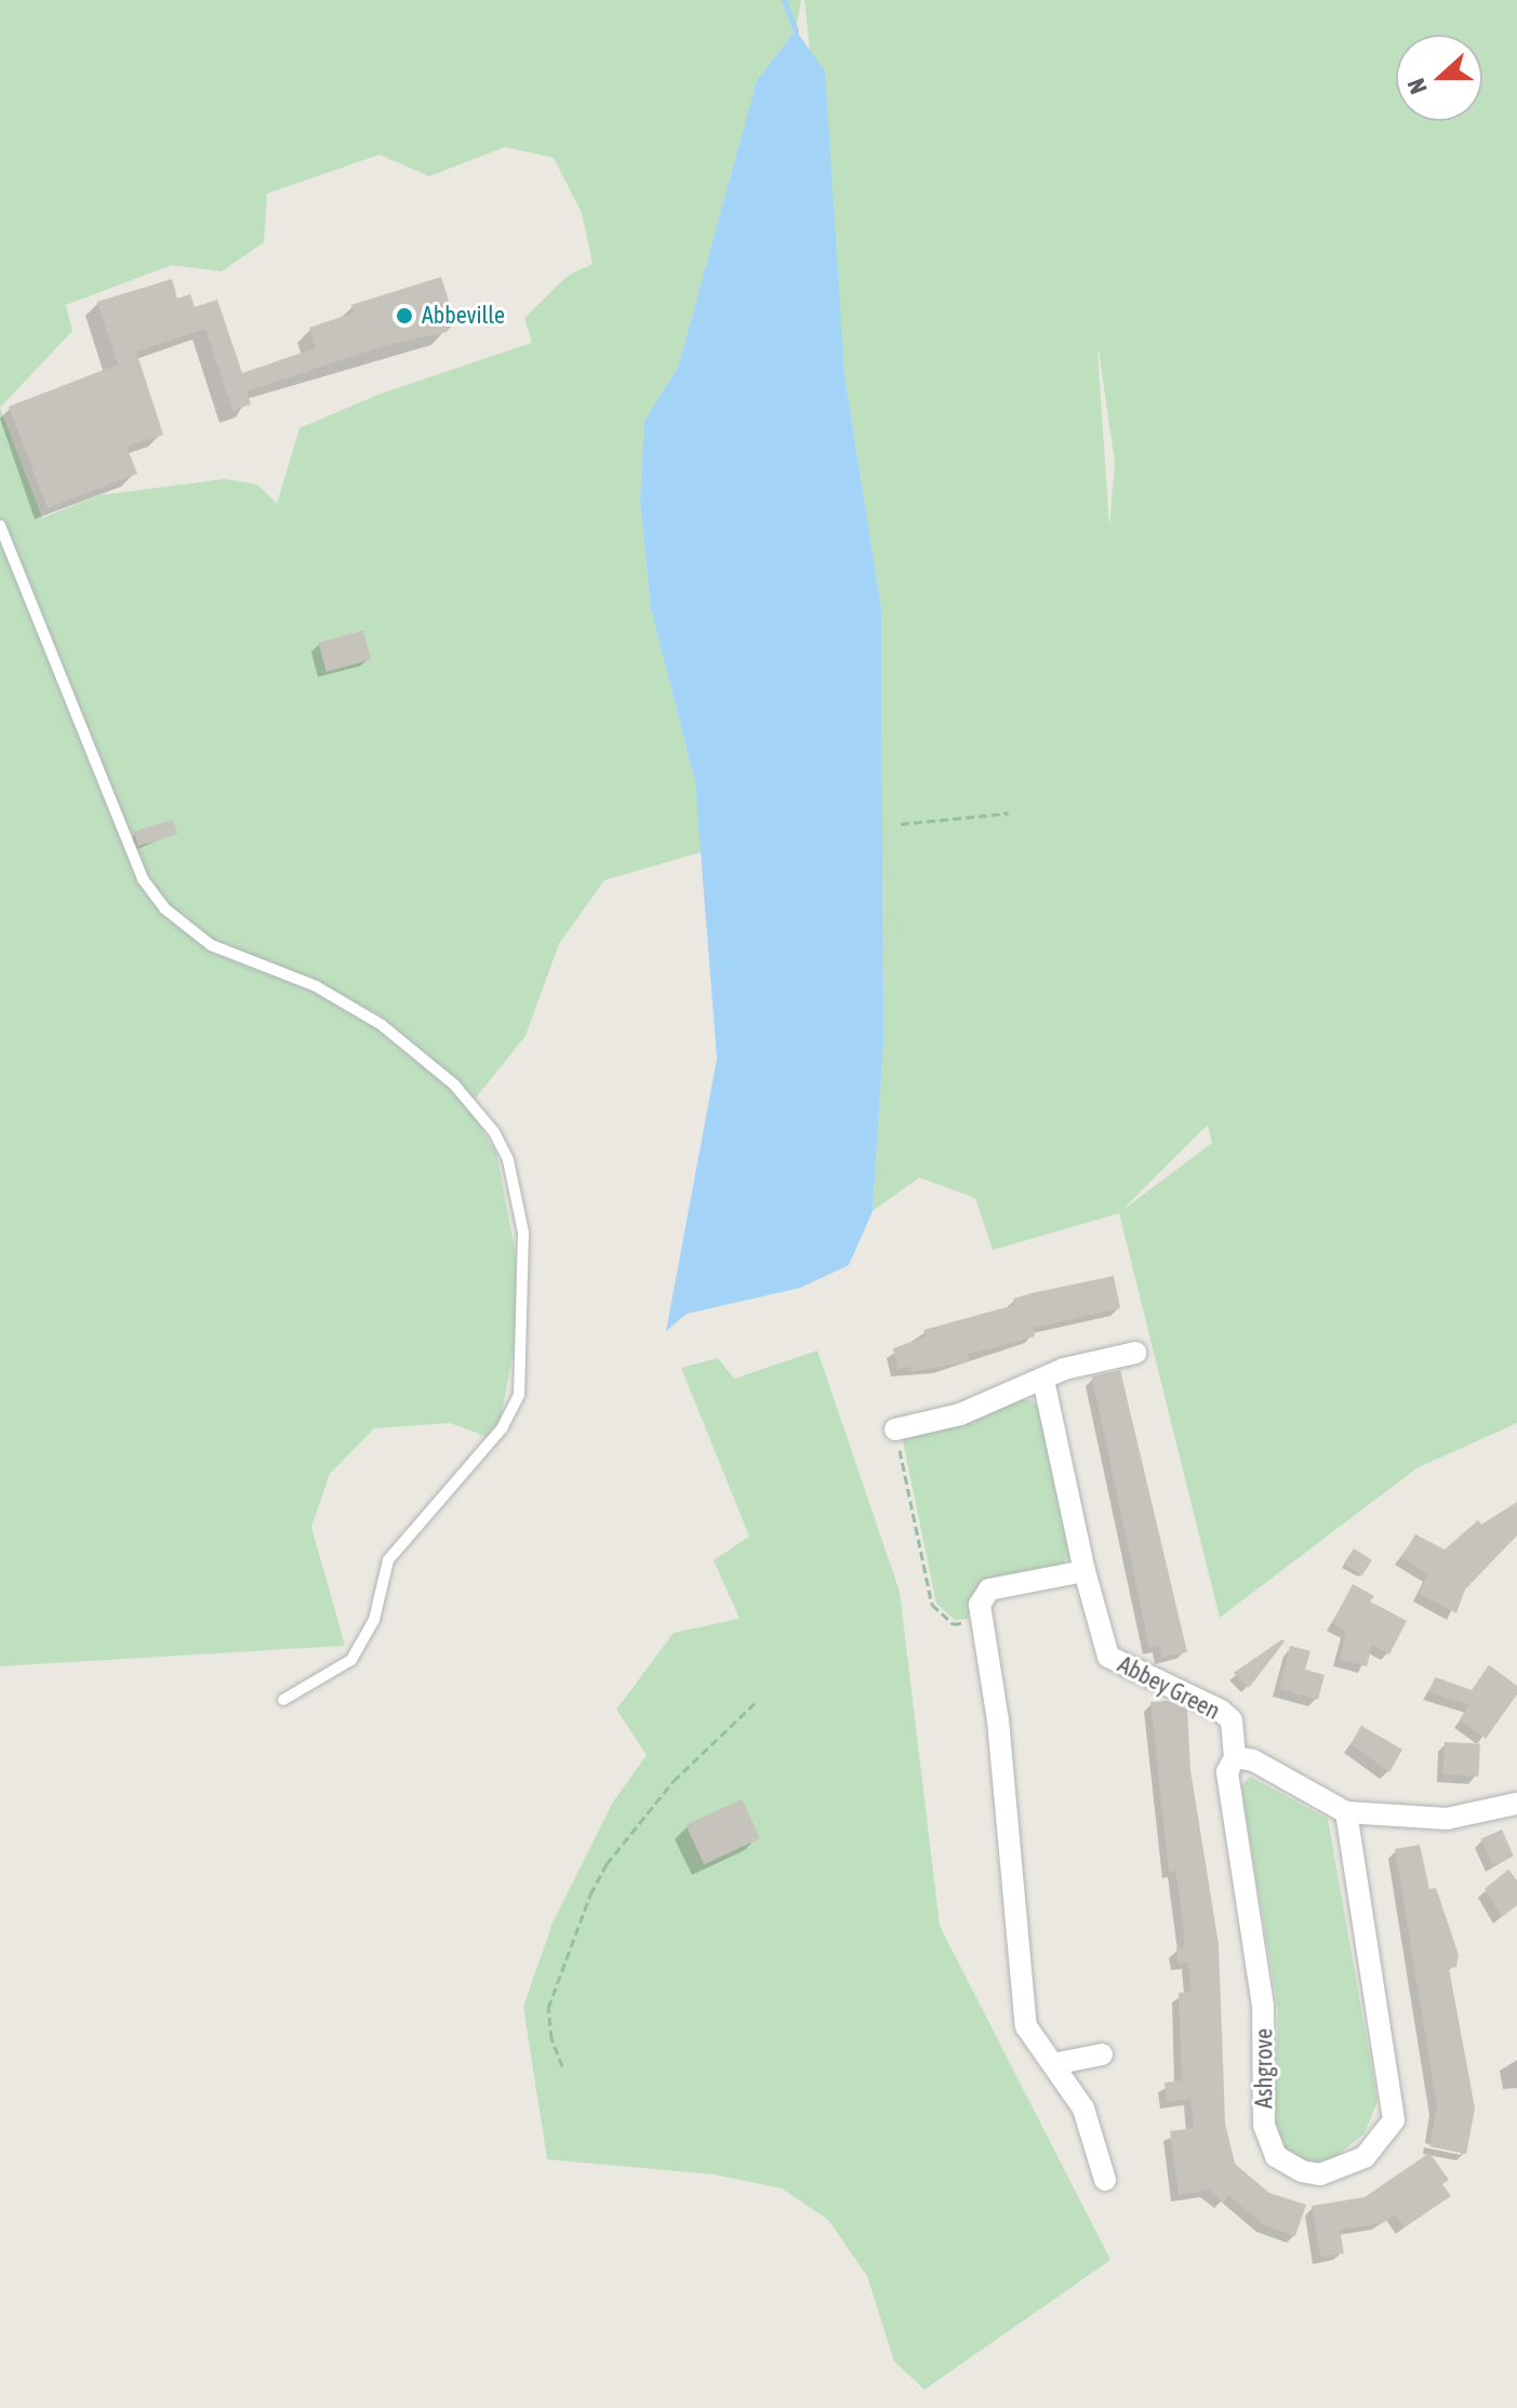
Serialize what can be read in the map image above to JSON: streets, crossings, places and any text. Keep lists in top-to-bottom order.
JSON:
{
  "streets": {
    "street": ["Abbey Green", "Ashgrove"]
  },
  "crossings": [
    ["Abbey Green", "Ashgrove"]
  ],
  "places": ["Abbeville"],
  "north": "left"
}
